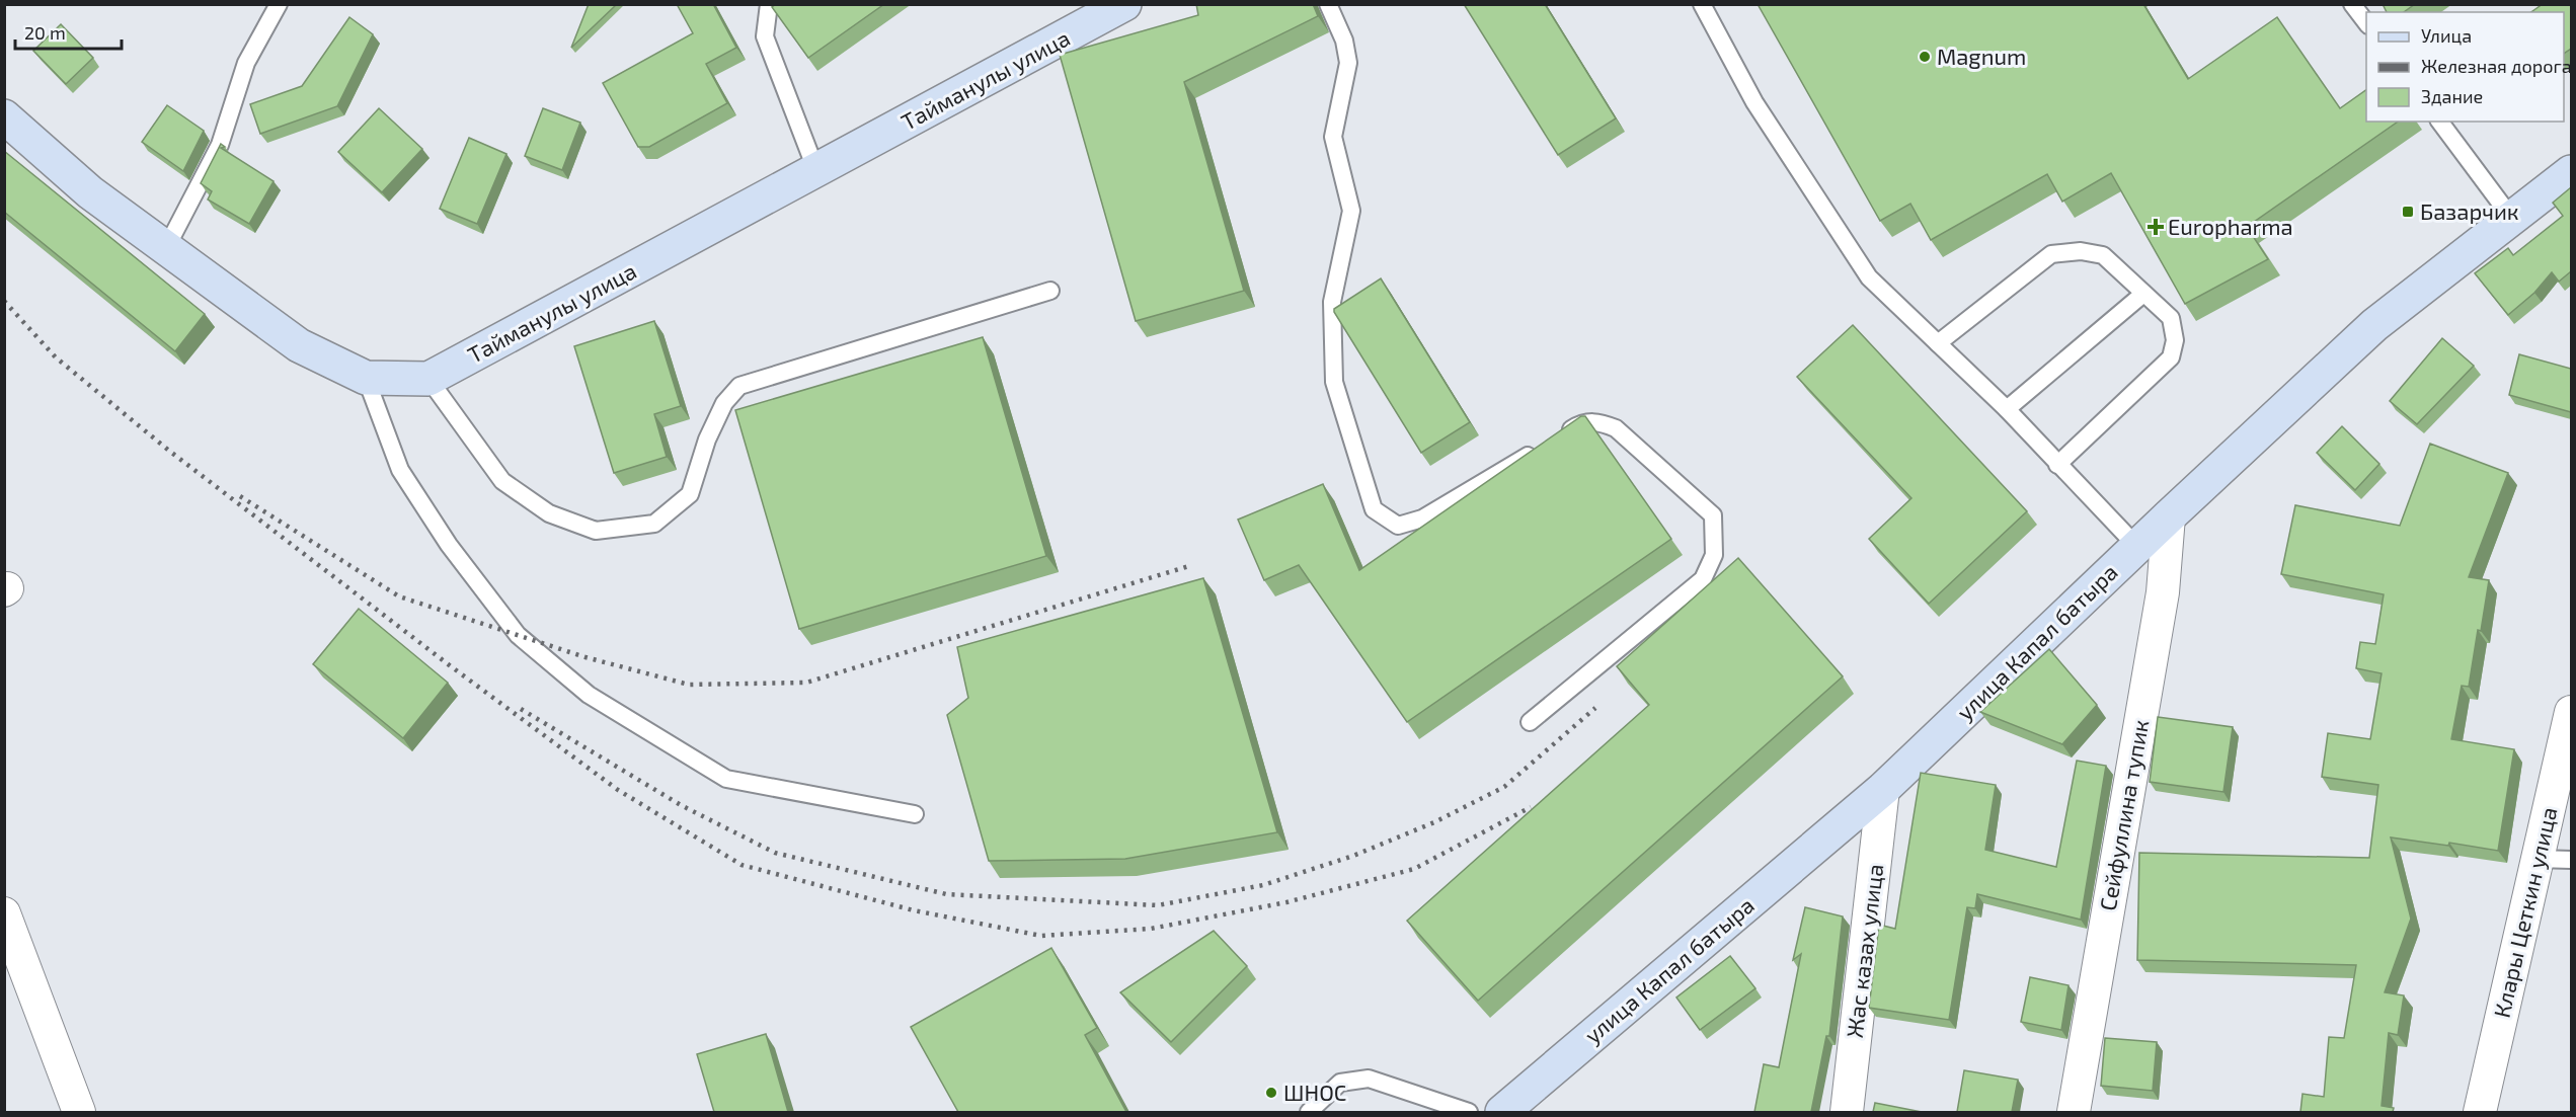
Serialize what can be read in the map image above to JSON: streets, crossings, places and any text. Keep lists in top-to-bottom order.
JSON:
{
  "streets": {
    "main road": ["Тайманулы улица", "улица Капал батыра"],
    "street": ["Сейфуллина тупик", "Клары Цеткин улица", "Жас казах улица"]
  },
  "crossings": [
    ["улица Капал батыра", "Сейфуллина тупик"],
    ["улица Капал батыра", "Жас казах улица"]
  ],
  "places": {
    "other": ["Magnum", "ШНОС"],
    "transit": ["Базарчик"],
    "health": ["Europharma"]
  },
  "legend": ["Улица", "Железная дорога", "Здание"],
  "scale_bar": "20 m"
}
